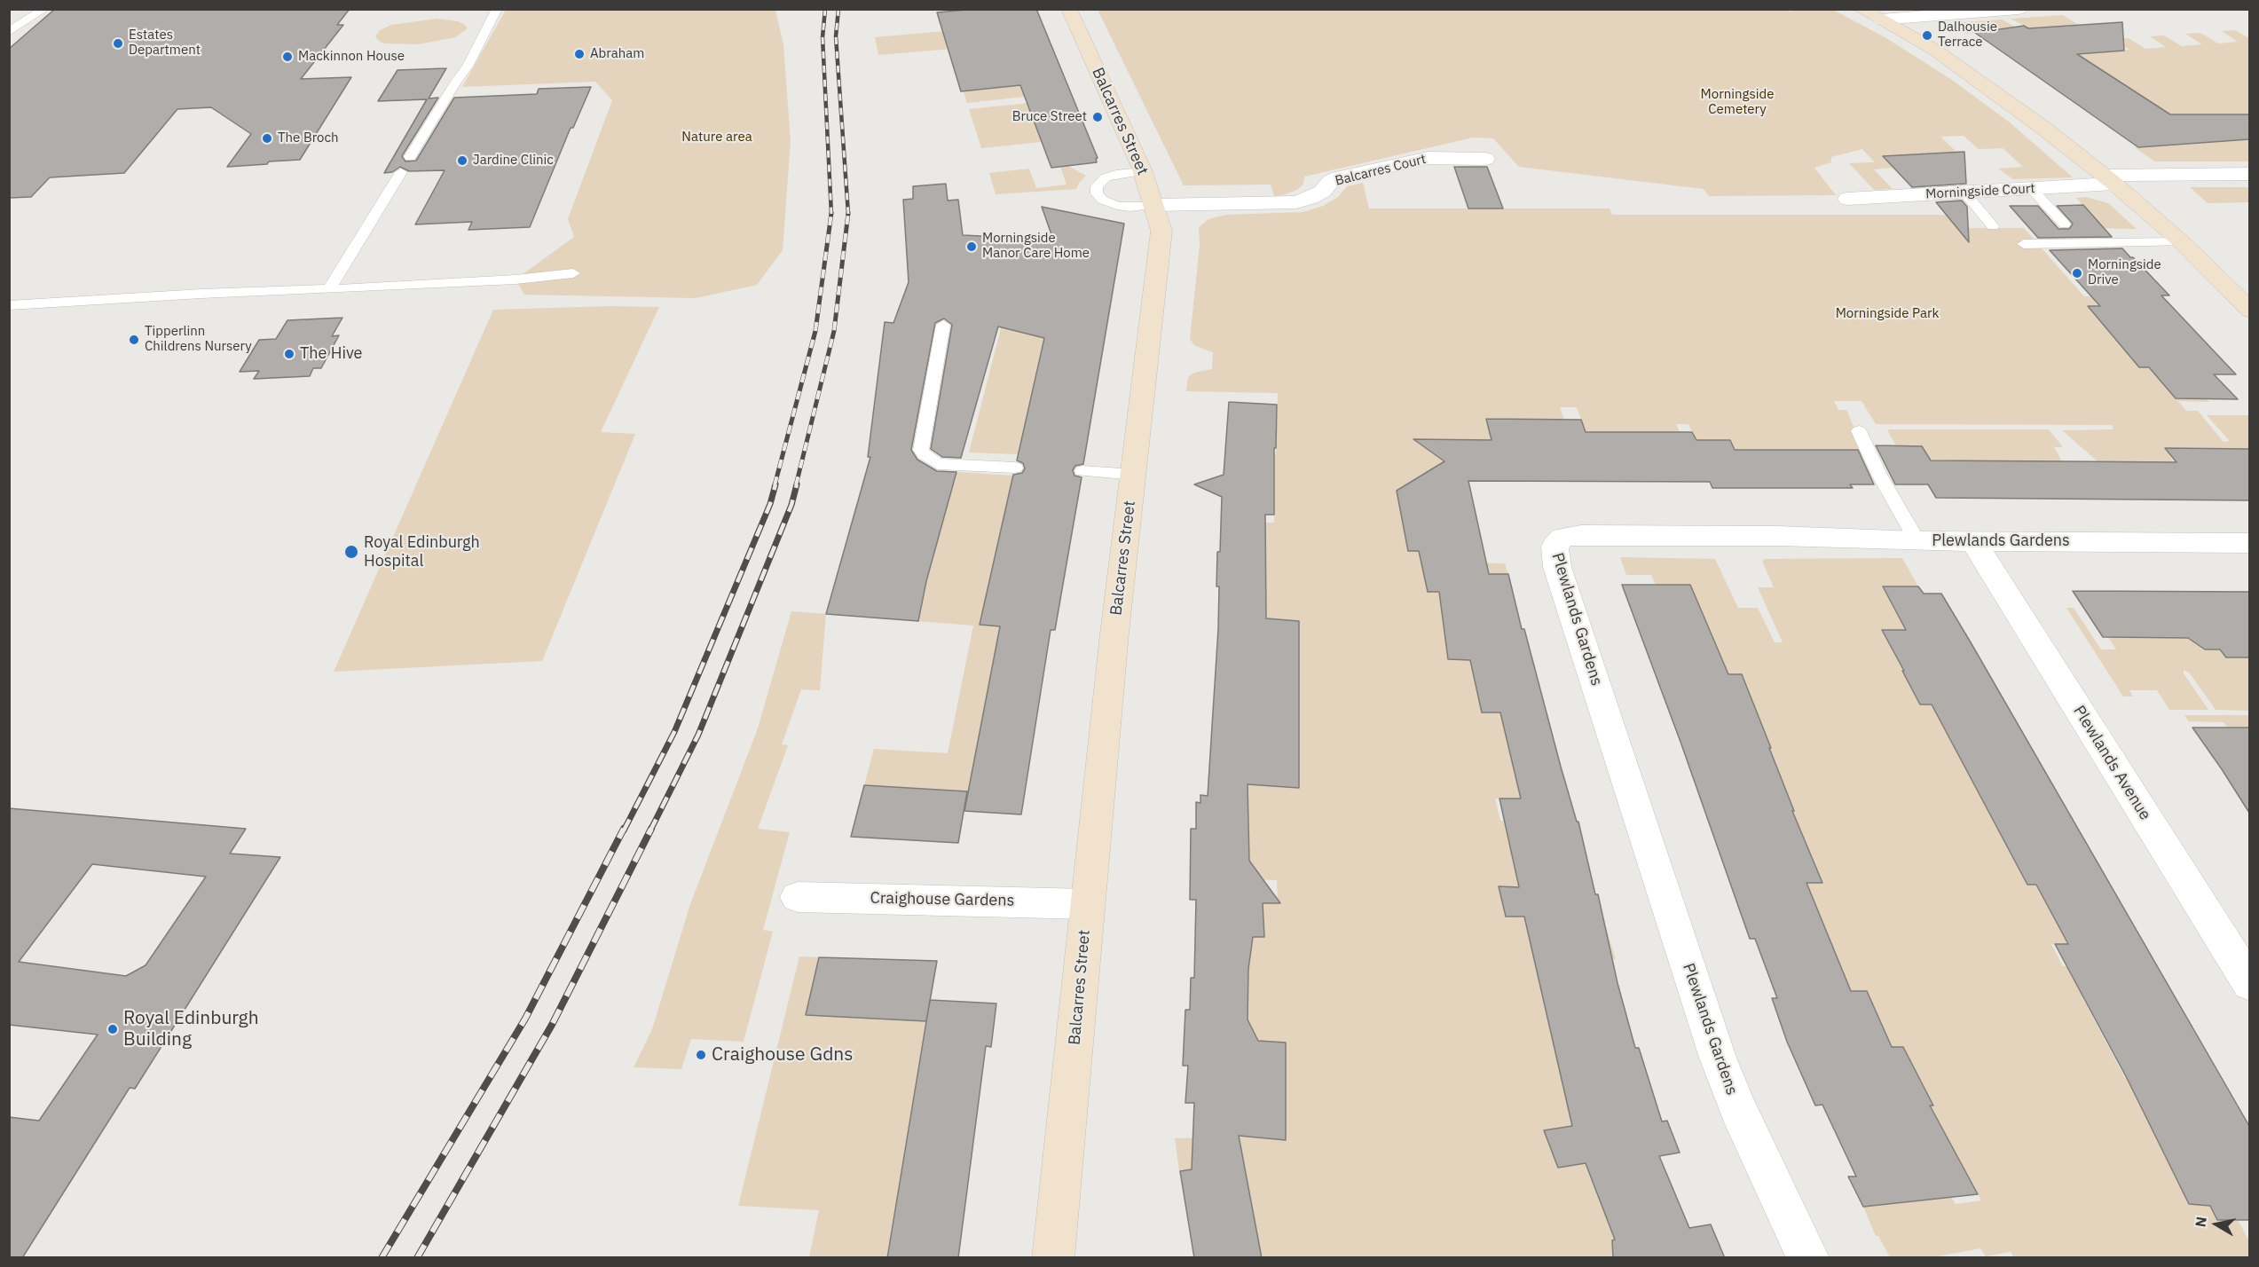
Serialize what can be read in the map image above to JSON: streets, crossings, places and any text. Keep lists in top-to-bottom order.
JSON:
{
  "streets": {
    "street": [
      "Balcarres Street",
      "Balcarres Court",
      "Morningside Court",
      "Plewlands Gardens",
      "Plewlands Avenue",
      "Craighouse Gardens"
    ]
  },
  "crossings": [
    ["Balcarres Street", "Balcarres Court"],
    ["Balcarres Street", "Craighouse Gardens"],
    ["Plewlands Gardens", "Plewlands Avenue"]
  ],
  "parks": ["Morningside Cemetery", "Nature area", "Morningside Park"],
  "places": [
    "Dalhousie Terrace",
    "Estates Department",
    "Abraham",
    "Mackinnon House",
    "Bruce Street",
    "The Broch",
    "Jardine Clinic",
    "Morningside Manor Care Home",
    "Morningside Drive",
    "Tipperlinn Childrens Nursery",
    "The Hive",
    "Royal Edinburgh Hospital",
    "Royal Edinburgh Building",
    "Craighouse Gdns"
  ],
  "north": "left"
}
